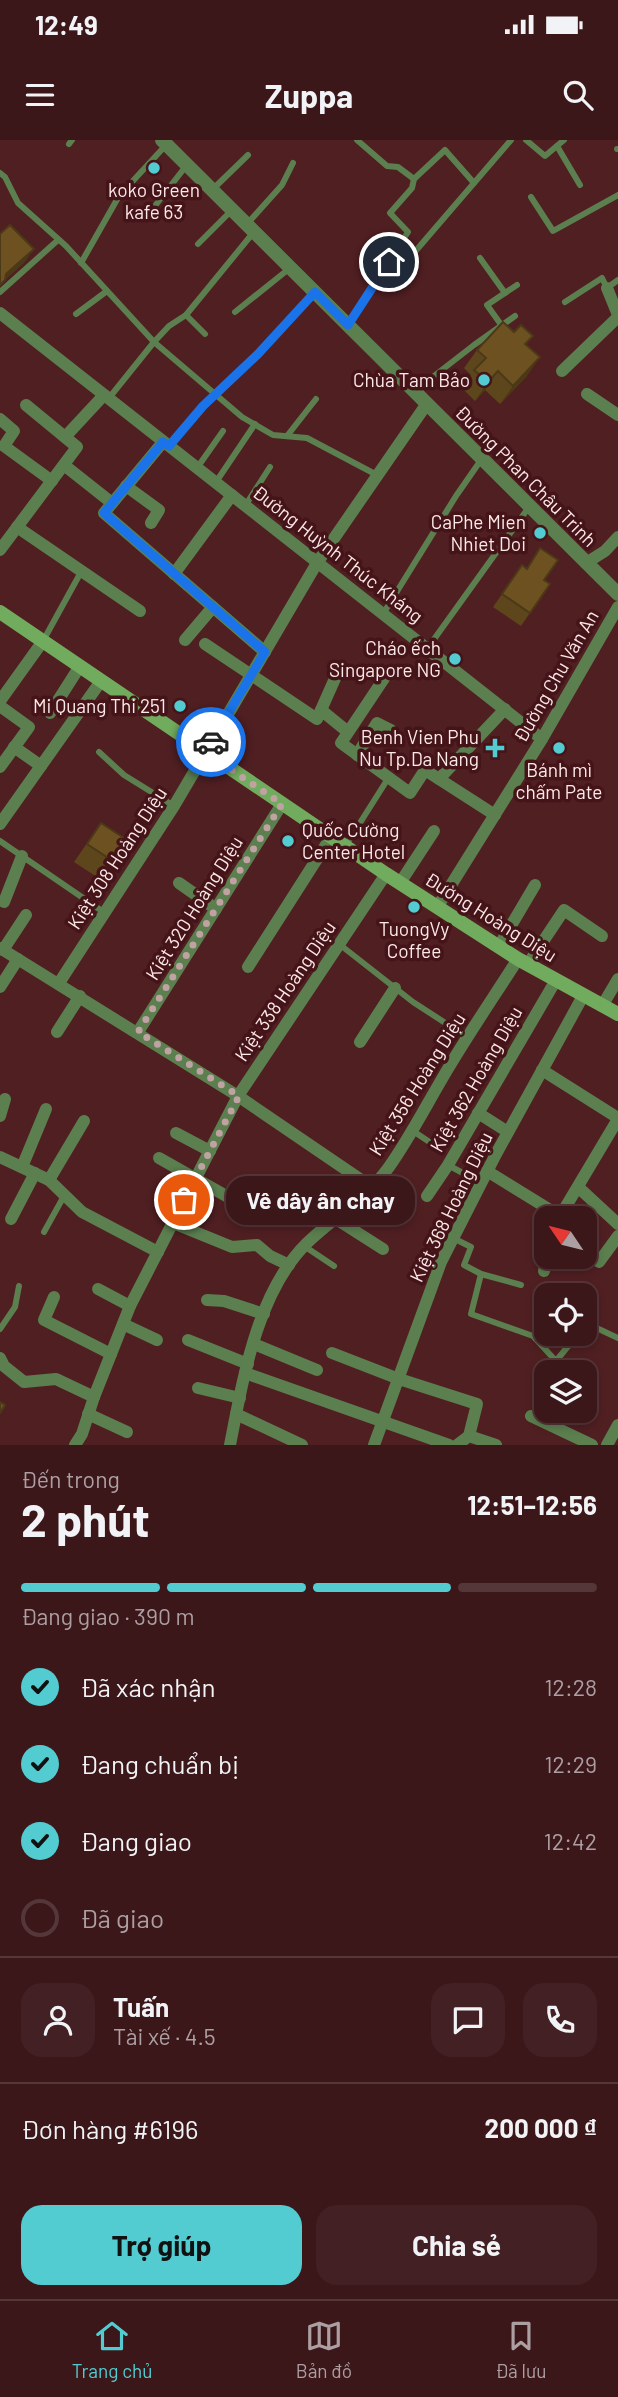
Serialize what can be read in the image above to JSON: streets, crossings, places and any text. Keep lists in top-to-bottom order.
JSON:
{
  "streets": {
    "main road": ["Đường Hoàng Diệu"],
    "street": [
      "Đường Phan Châu Trinh",
      "Đường Huỳnh Thúc Kháng",
      "Đường Chu Văn An",
      "Kiệt 308 Hoàng Diệu",
      "Kiệt 320 Hoàng Diệu",
      "Kiệt 338 Hoàng Diệu",
      "Kiệt 362 Hoàng Diệu",
      "Kiệt 356 Hoàng Diệu",
      "Kiệt 368 Hoàng Diệu"
    ]
  },
  "crossings": [
    ["Đường Phan Châu Trinh", "Đường Chu Văn An"],
    ["Đường Phan Châu Trinh", "Kiệt 308 Hoàng Diệu"],
    ["Đường Huỳnh Thúc Kháng", "Đường Chu Văn An"],
    ["Đường Huỳnh Thúc Kháng", "Kiệt 308 Hoàng Diệu"],
    ["Đường Chu Văn An", "Đường Hoàng Diệu"],
    ["Kiệt 308 Hoàng Diệu", "Đường Hoàng Diệu"],
    ["Kiệt 320 Hoàng Diệu", "Đường Hoàng Diệu"],
    ["Đường Hoàng Diệu", "Kiệt 338 Hoàng Diệu"],
    ["Đường Hoàng Diệu", "Kiệt 362 Hoàng Diệu"],
    ["Đường Hoàng Diệu", "Kiệt 356 Hoàng Diệu"],
    ["Đường Hoàng Diệu", "Kiệt 368 Hoàng Diệu"]
  ],
  "places": {
    "other": [
      "koko Green kafe 63",
      "Chùa Tam Bảo",
      "CaPhe Mien Nhiet Doi",
      "Cháo ếch Singapore NG",
      "Mi Quang Thi 251",
      "Bánh mì chấm Pate",
      "Quốc Cường Center Hotel",
      "TuongVy Coffee",
      "Vê dây ân chay"
    ],
    "health": ["Benh Vien Phu Nu Tp.Da Nang"]
  },
  "north": "top left",
  "page": {
    "status": "12:49",
    "header": "Zuppa",
    "bubble": "Vê dây ân chay",
    "heading": ["2 phút", "Đến trong", "12:51–12:56"],
    "panel": [
      "Tuấn",
      "Tài xế · 4.5",
      "Đơn hàng #6196",
      "200 000 ₫"
    ],
    "bar": "Đang giao · 390 m",
    "list": [
      ["Đã xác nhận", "12:28"],
      ["Đang chuẩn bị", "12:29"],
      ["Đang giao", "12:42"],
      "Đã giao"
    ],
    "buttons": ["Trợ giúp", "Chia sẻ"],
    "tabs": ["Trang chủ", "Bản đồ", "Đã lưu"]
  }
}
